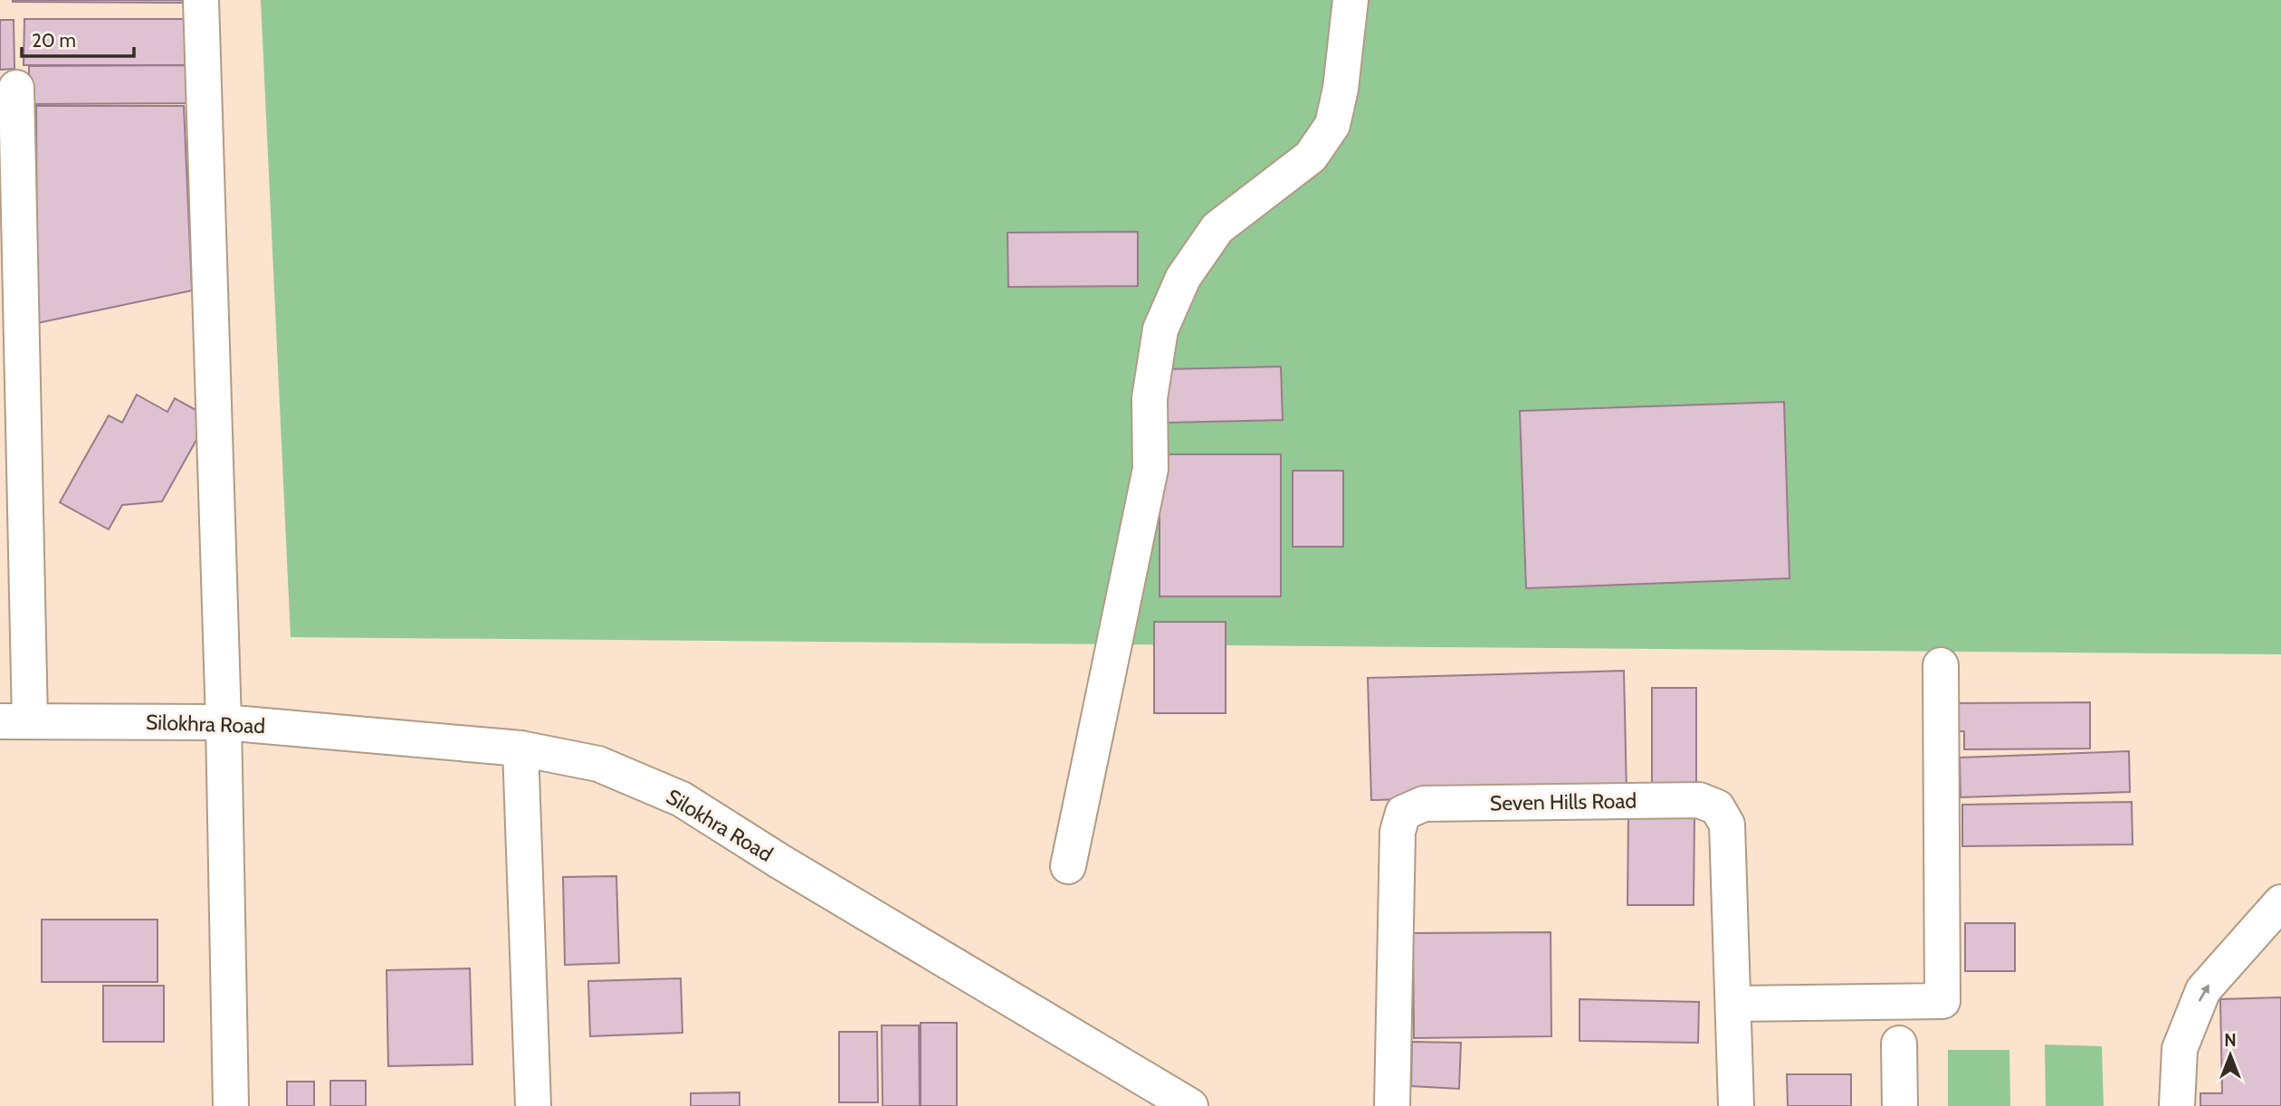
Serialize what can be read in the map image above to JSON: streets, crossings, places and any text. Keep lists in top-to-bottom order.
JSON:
{
  "streets": {
    "street": ["Silokhra Road", "Seven Hills Road"]
  },
  "scale_bar": "20 m",
  "north": "top"
}
